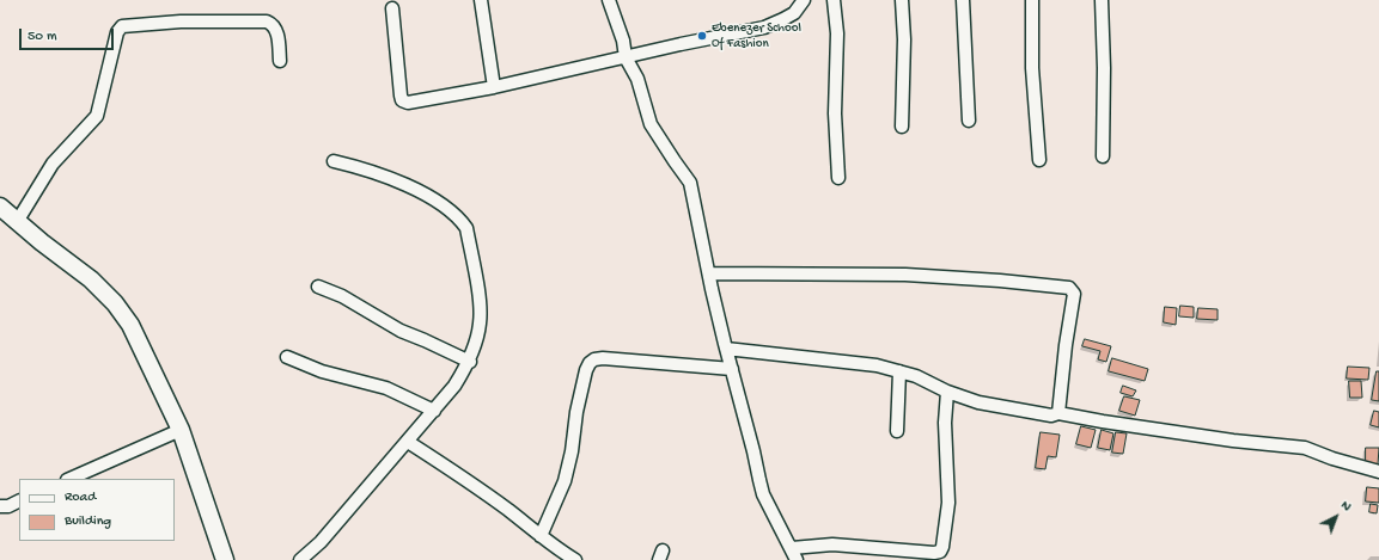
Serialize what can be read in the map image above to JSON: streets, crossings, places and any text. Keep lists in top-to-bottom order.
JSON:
{
  "places": ["Ebenezer School Of Fashion"],
  "legend": ["Road", "Building"],
  "scale_bar": "50 m",
  "north": "top right"
}
